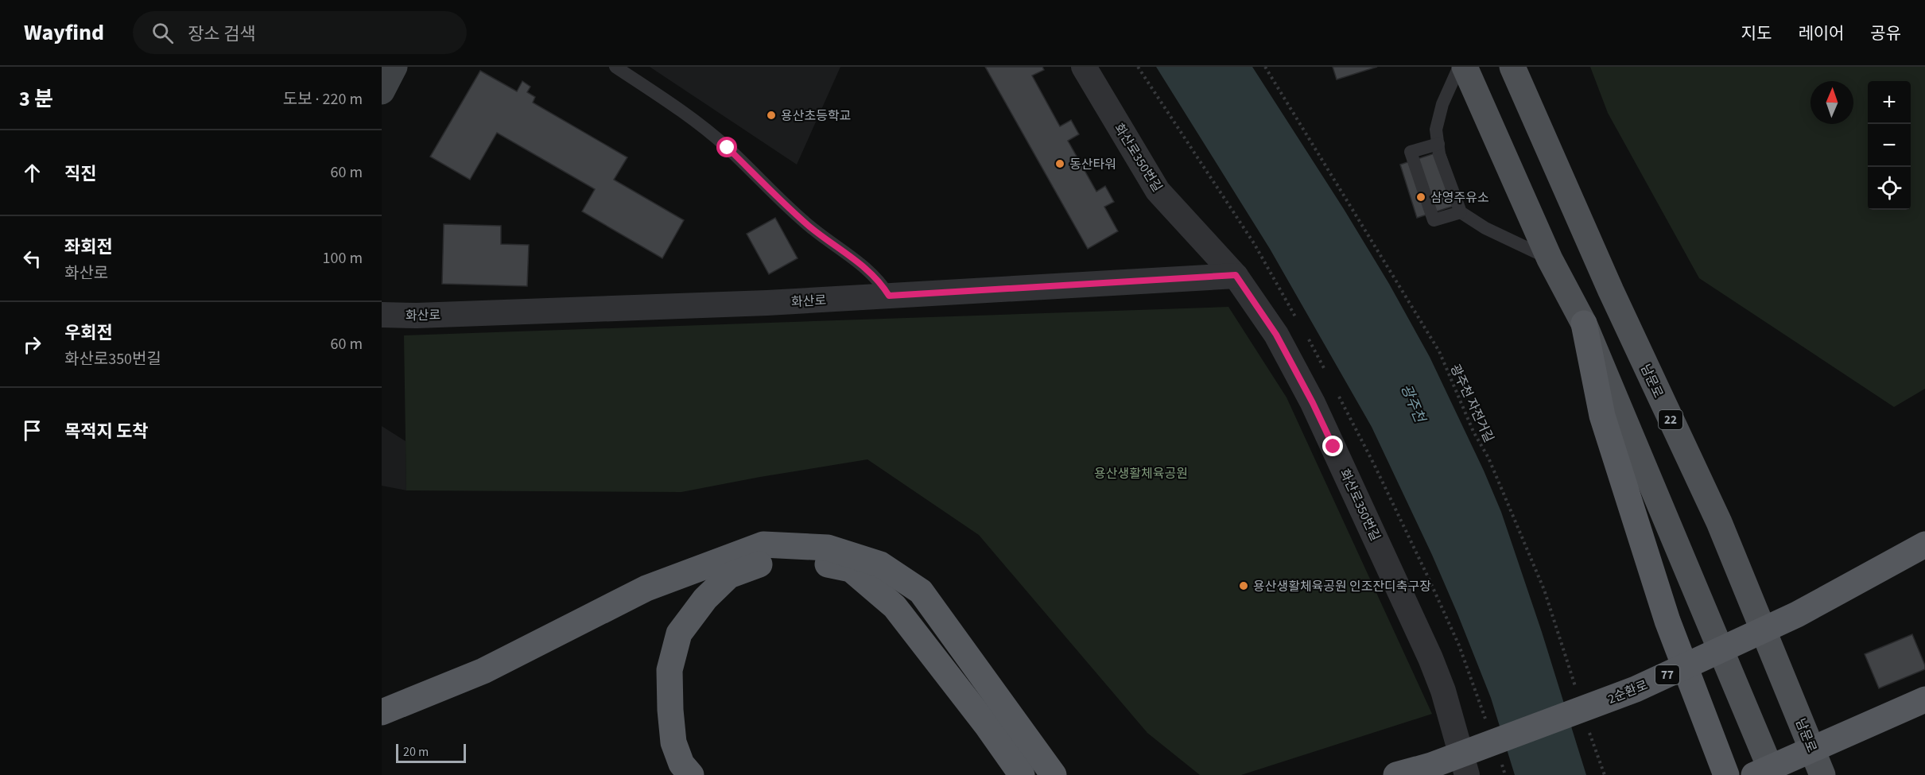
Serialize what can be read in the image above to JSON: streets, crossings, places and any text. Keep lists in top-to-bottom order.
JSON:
{
  "streets": {
    "highway": ["77", "2순환로"],
    "main road": ["남문로", "22"],
    "street": ["화산로350번길", "화산로"],
    "path": ["광주천 자전거길"]
  },
  "crossings": [
    ["화산로350번길", "화산로"]
  ],
  "water": ["광주천"],
  "parks": ["용산생활체육공원"],
  "places": [
    "용산초등학교",
    "동산타워",
    "삼영주유소",
    "용산생활체육공원 인조잔디축구장"
  ],
  "scale_bar": "20 m",
  "north": "top",
  "page": {
    "header": "Wayfind",
    "search": "장소 검색",
    "nav": ["지도", "레이어", "공유"],
    "heading": ["3 분", "도보 · 220 m"],
    "map_buttons": ["+", "−"],
    "list": [
      ["직진", "60 m"],
      ["좌회전", "화산로", "100 m"],
      ["우회전", "화산로350번길", "60 m"],
      "목적지 도착"
    ],
    "scale": "20 m"
  }
}
